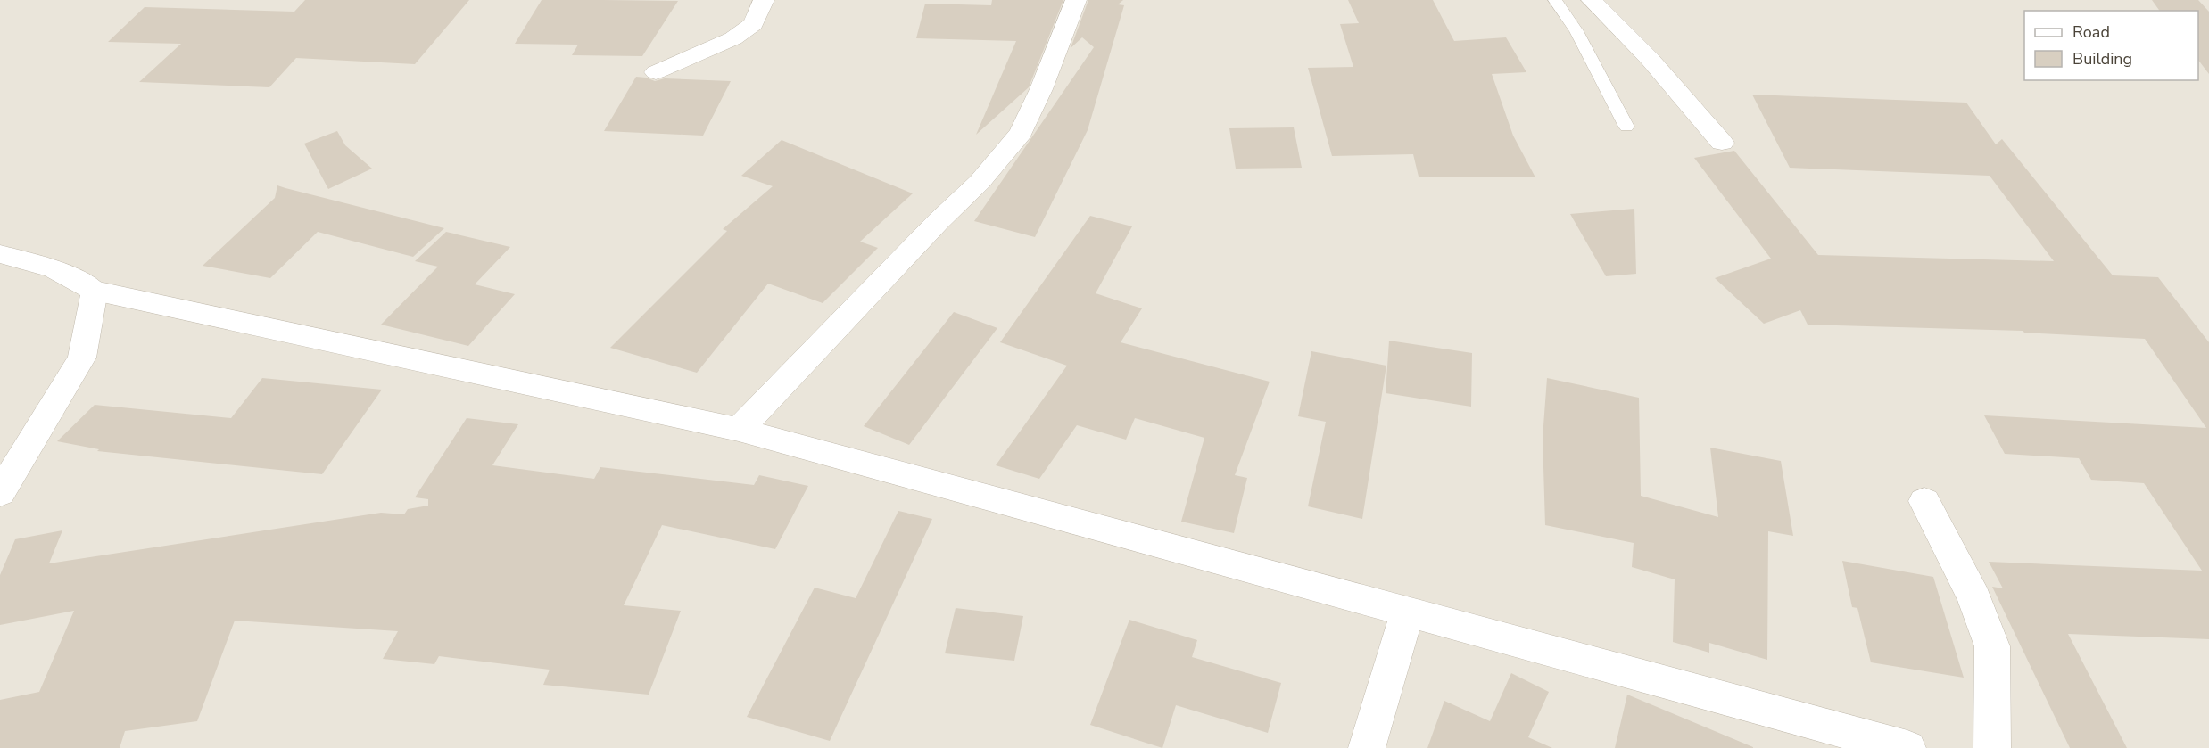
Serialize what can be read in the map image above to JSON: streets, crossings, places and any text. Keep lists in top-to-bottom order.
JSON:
{
  "legend": ["Road", "Building"]
}
